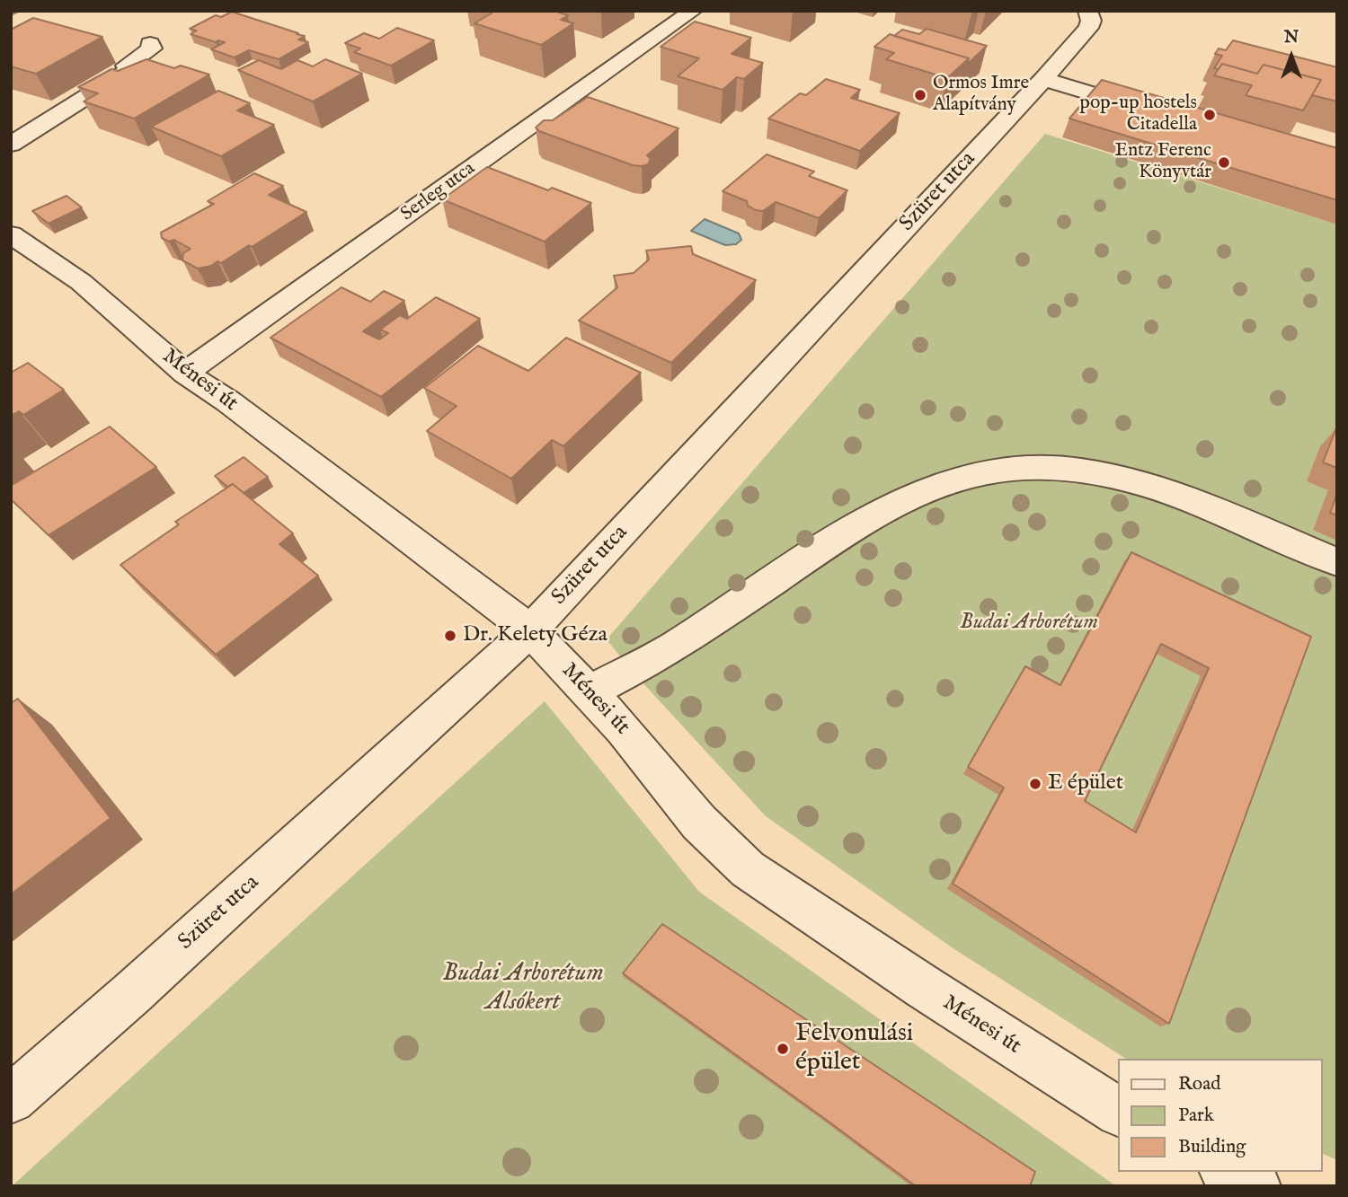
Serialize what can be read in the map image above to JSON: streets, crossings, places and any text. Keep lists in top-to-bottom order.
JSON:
{
  "streets": {
    "street": ["Serleg utca", "Szüret utca", "Ménesi út"]
  },
  "crossings": [
    ["Serleg utca", "Ménesi út"],
    ["Szüret utca", "Ménesi út"]
  ],
  "parks": ["Budai Arborétum", "Budai Arborétum Alsókert"],
  "places": [
    "Ormos Imre Alapítvány",
    "pop-up hostels Citadella",
    "Entz Ferenc Könyvtár",
    "Dr. Kelety Géza",
    "E épület",
    "Felvonulási épület"
  ],
  "legend": ["Road", "Park", "Building"],
  "north": "top"
}
